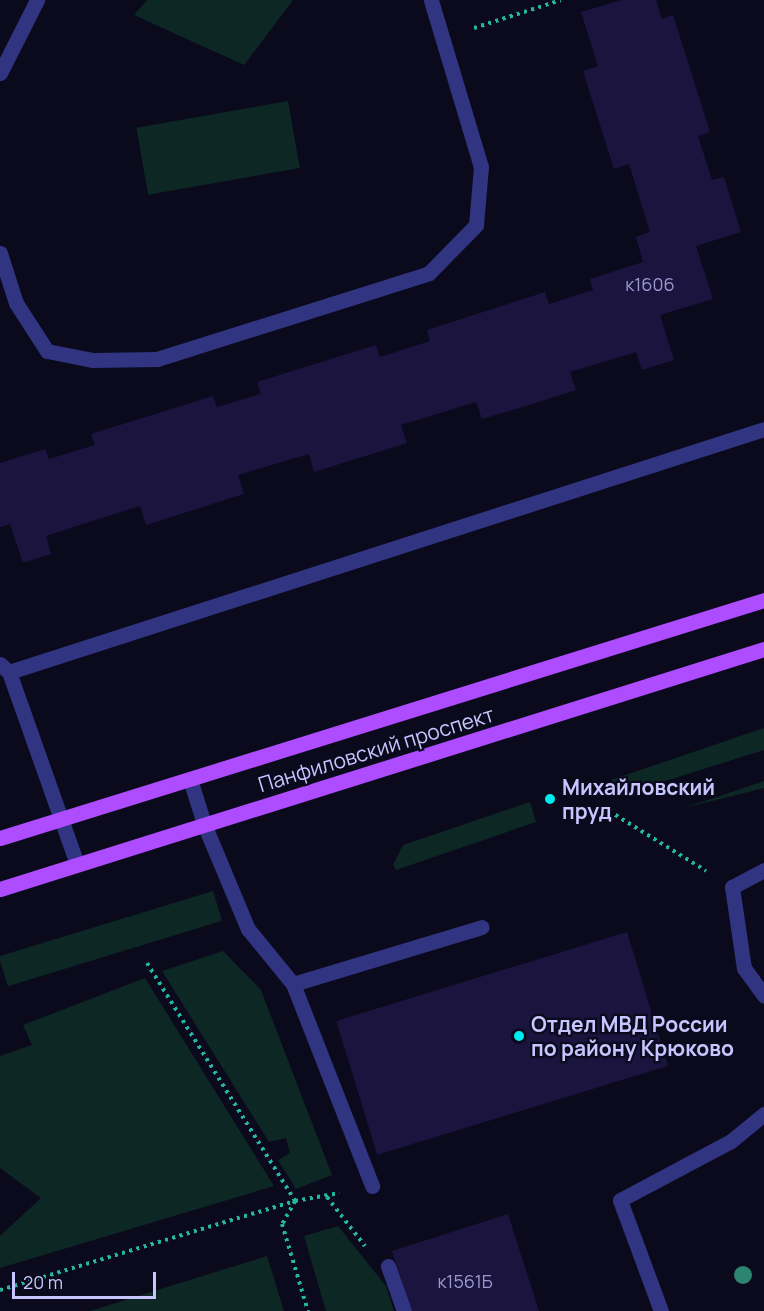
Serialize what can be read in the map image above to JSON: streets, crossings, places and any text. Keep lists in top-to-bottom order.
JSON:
{
  "streets": {
    "main road": ["Панфиловский проспект"]
  },
  "places": ["Михайловский пруд", "Отдел МВД России по району Крюково"],
  "house_numbers": ["к1606", "к1561Б"],
  "scale_bar": "20 m"
}
